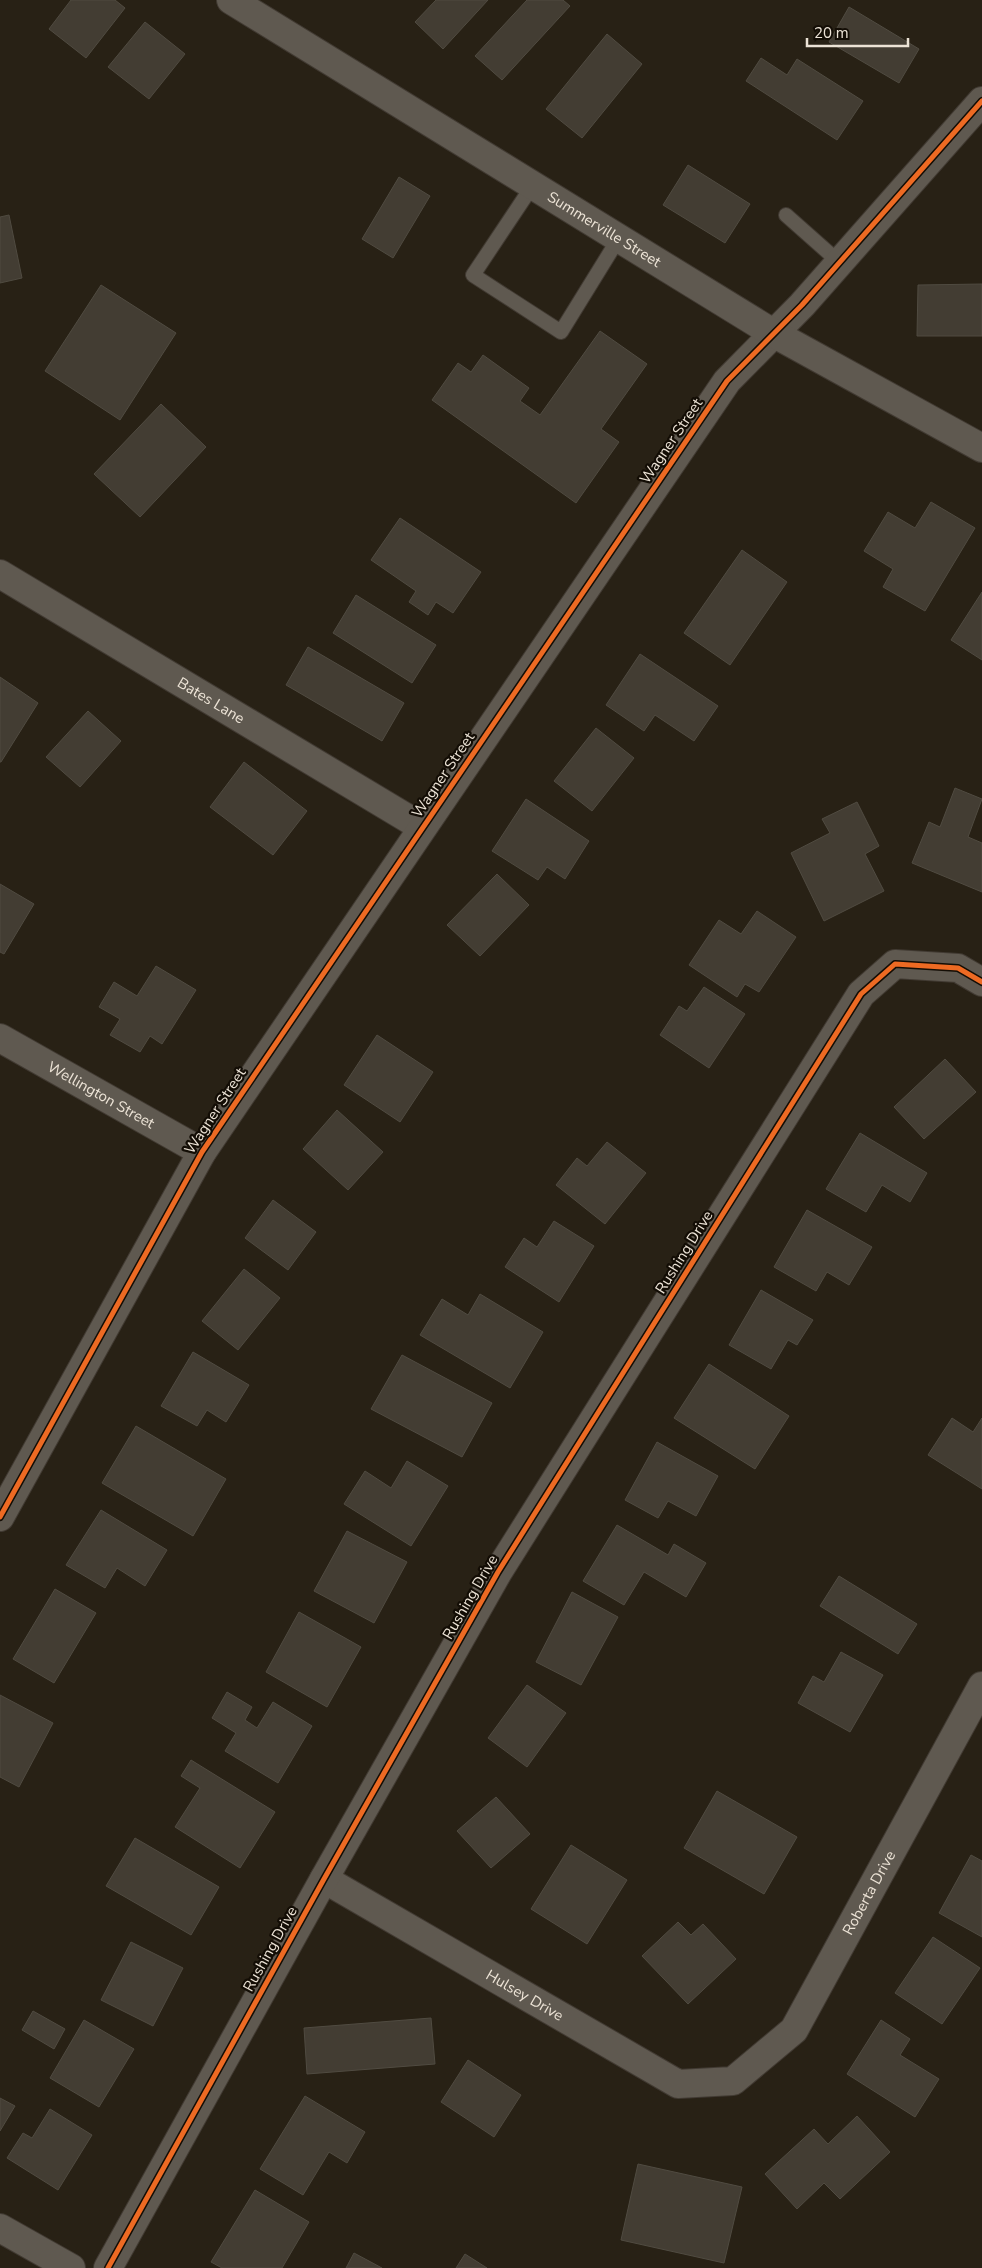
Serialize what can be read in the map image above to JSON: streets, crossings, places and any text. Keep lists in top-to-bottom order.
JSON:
{
  "streets": {
    "street": [
      "Summerville Street",
      "Wagner Street",
      "Bates Lane",
      "Wellington Street",
      "Rushing Drive",
      "Roberta Drive",
      "Hulsey Drive"
    ]
  },
  "crossings": [
    ["Summerville Street", "Wagner Street"],
    ["Wagner Street", "Bates Lane"],
    ["Wagner Street", "Wellington Street"],
    ["Rushing Drive", "Hulsey Drive"],
    ["Roberta Drive", "Hulsey Drive"]
  ],
  "scale_bar": "20 m"
}
